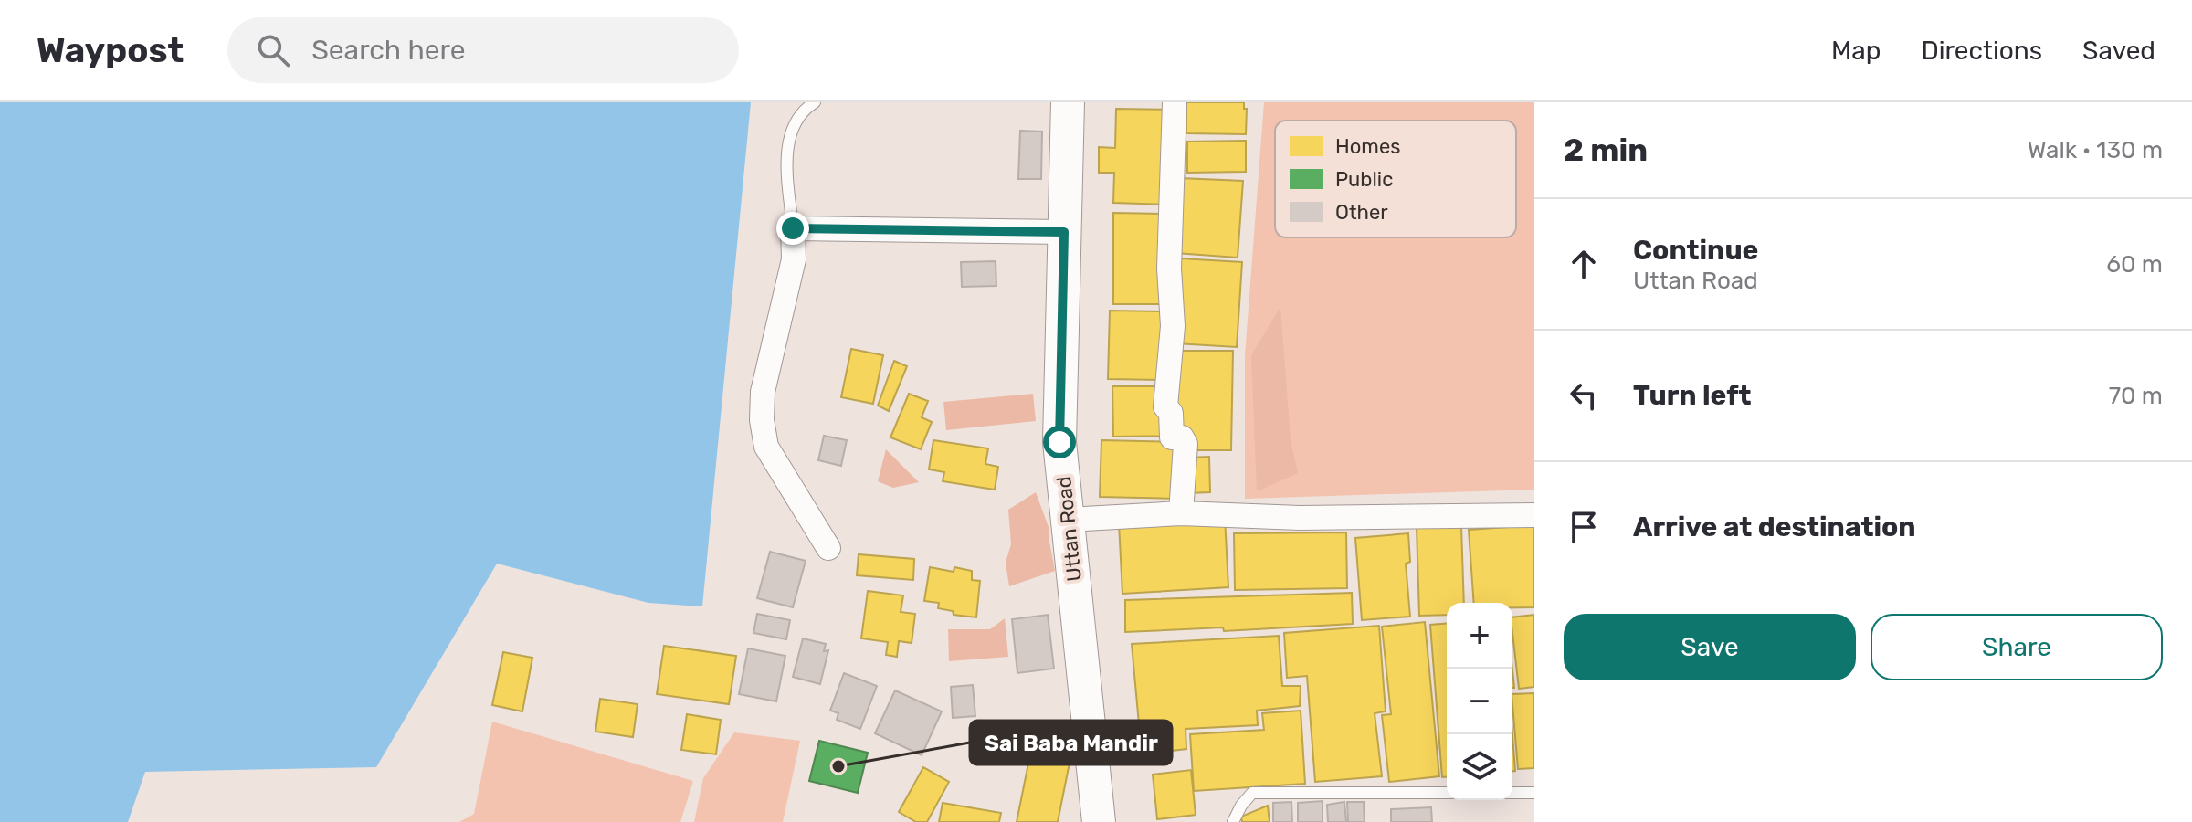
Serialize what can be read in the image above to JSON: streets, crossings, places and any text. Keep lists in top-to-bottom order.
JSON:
{
  "streets": {
    "main road": ["Uttan Road"]
  },
  "places": ["Sai Baba Mandir"],
  "legend": ["Homes", "Public", "Other"],
  "page": {
    "header": "Waypost",
    "search": "Search here",
    "nav": ["Map", "Directions", "Saved"],
    "heading": ["2 min", "Walk · 130 m"],
    "list": [
      ["Continue", "Uttan Road", "60 m"],
      ["Turn left", "70 m"],
      "Arrive at destination"
    ],
    "buttons": ["Save", "Share"],
    "map_buttons": ["+", "−"]
  }
}
